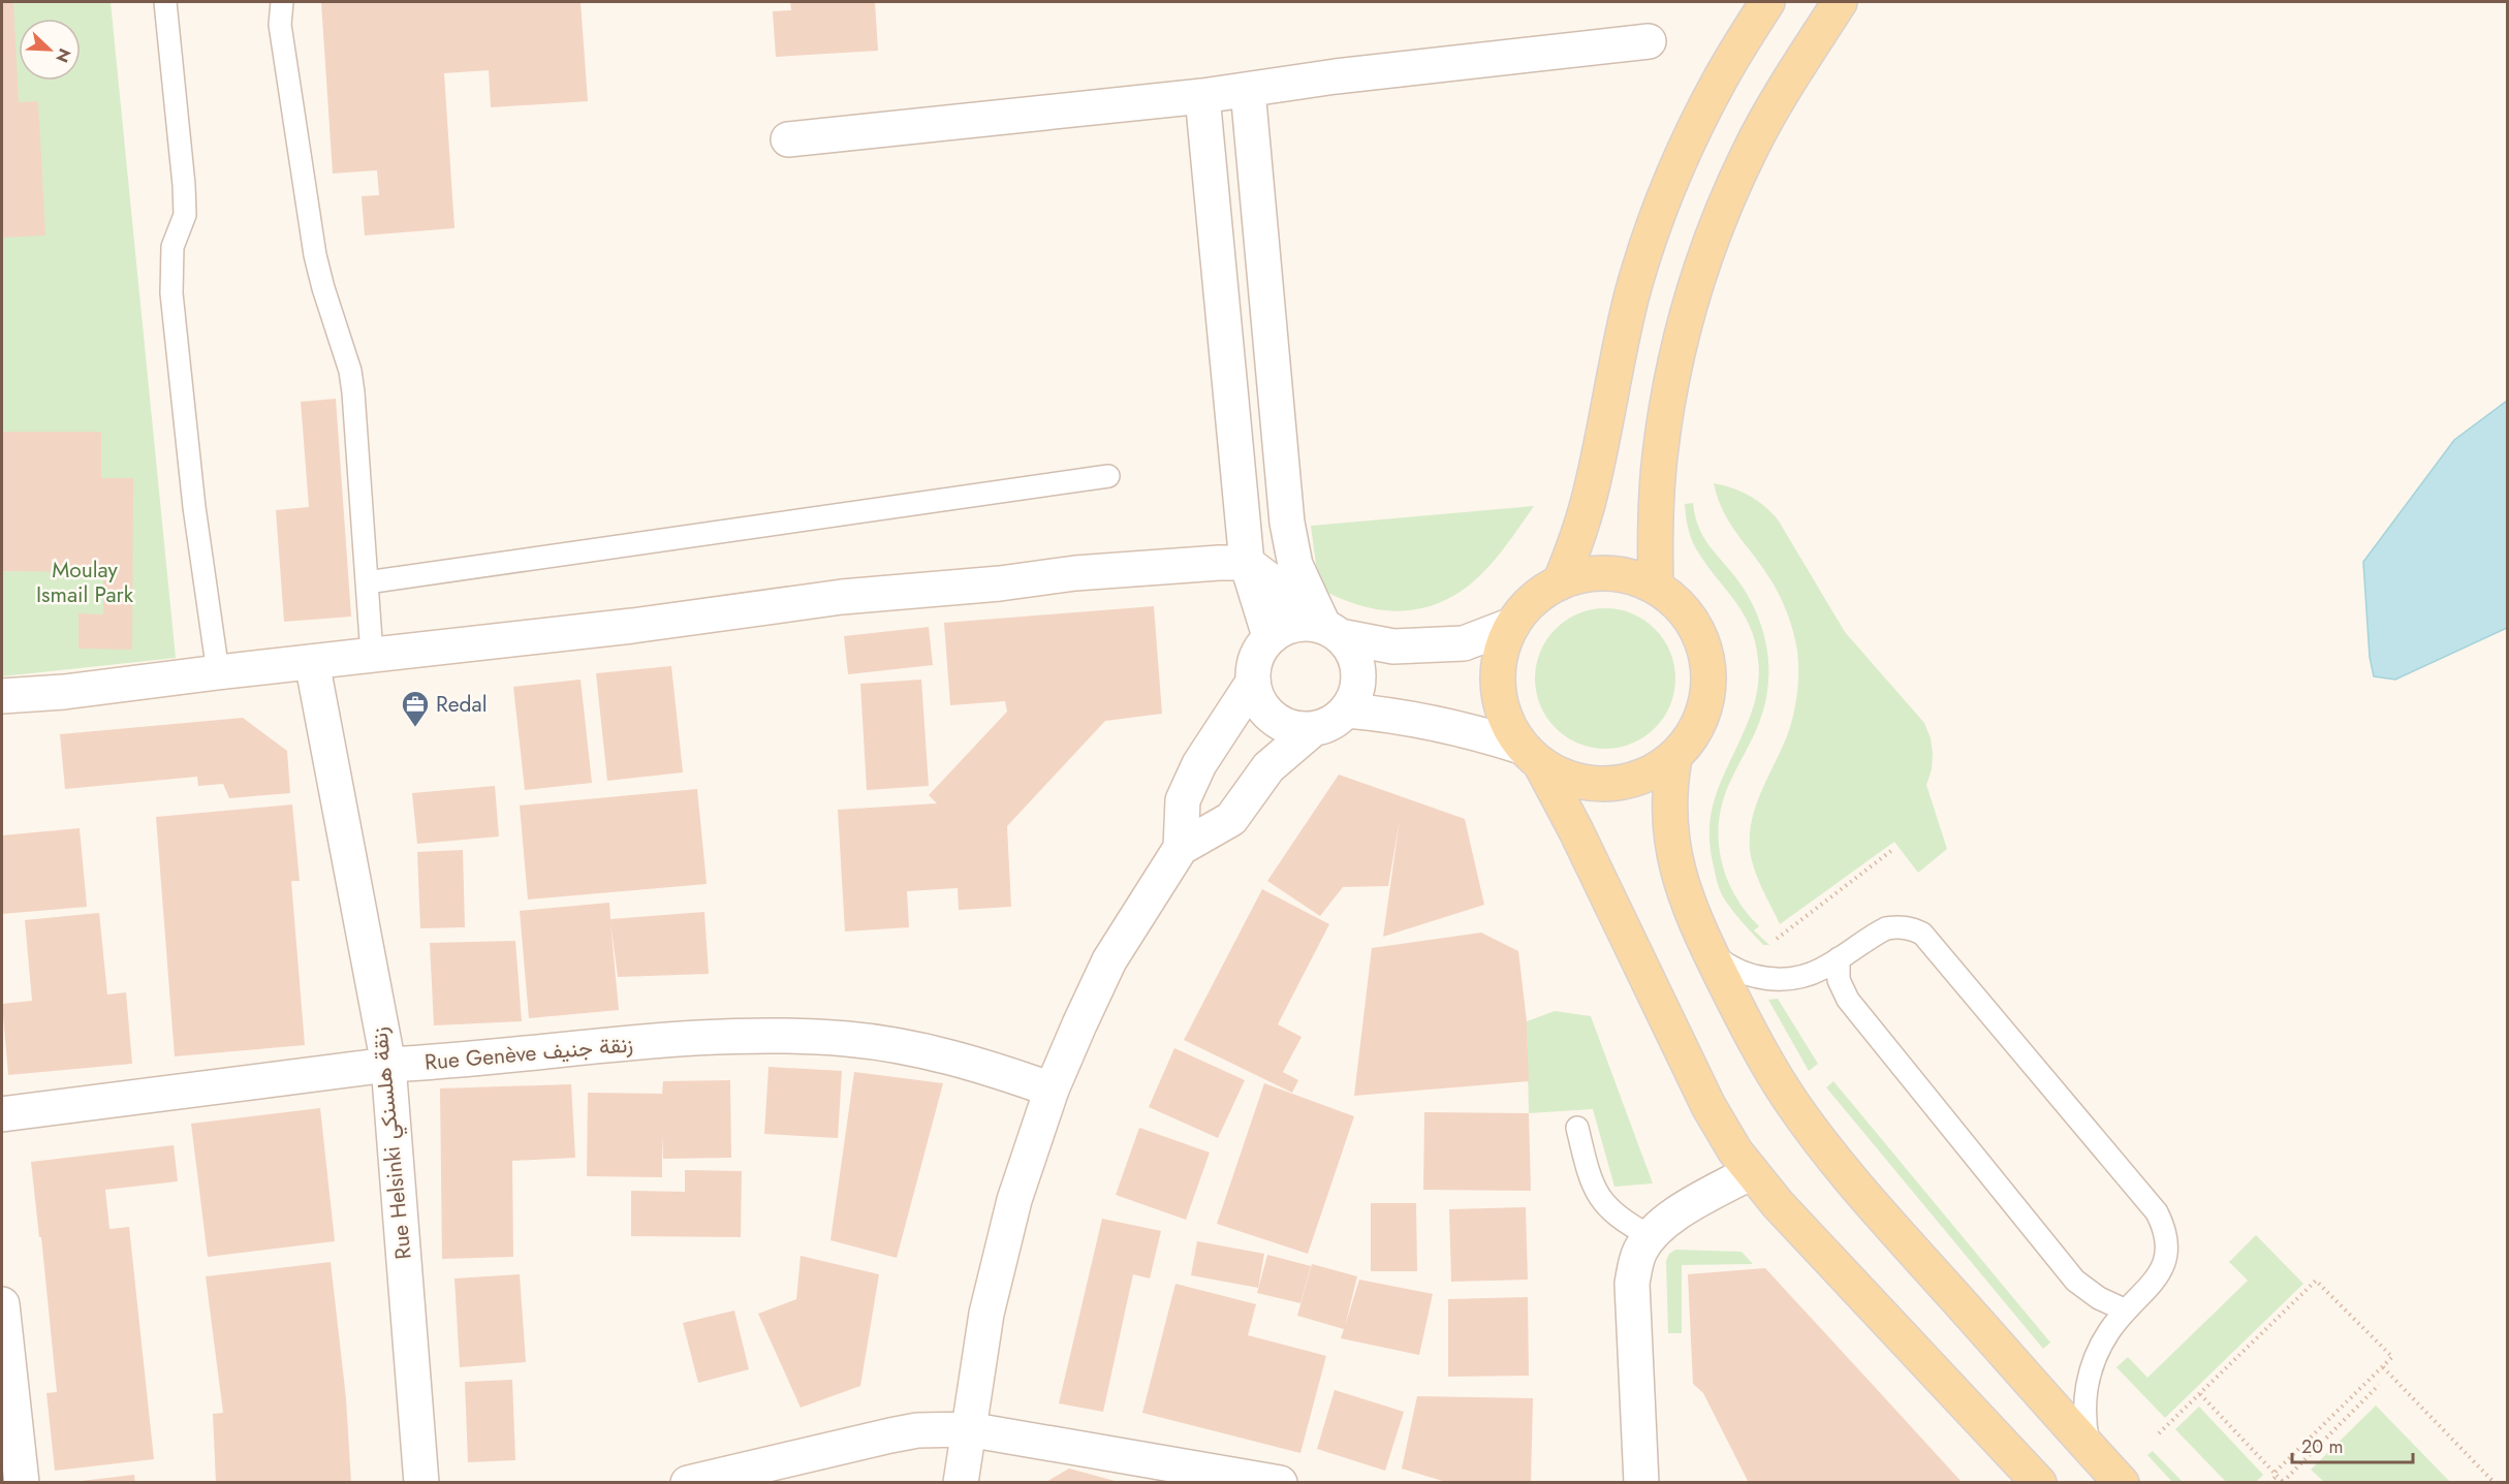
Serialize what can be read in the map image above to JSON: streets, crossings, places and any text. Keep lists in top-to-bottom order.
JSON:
{
  "streets": {
    "street": ["Rue Genève زنقة جنيف", "Rue Helsinki زنقة هلسنكي"]
  },
  "crossings": [
    ["Rue Genève زنقة جنيف", "Rue Helsinki زنقة هلسنكي"]
  ],
  "parks": ["Moulay Ismail Park"],
  "places": {
    "office": ["Redal"]
  },
  "scale_bar": "20 m",
  "north": "bottom right"
}
